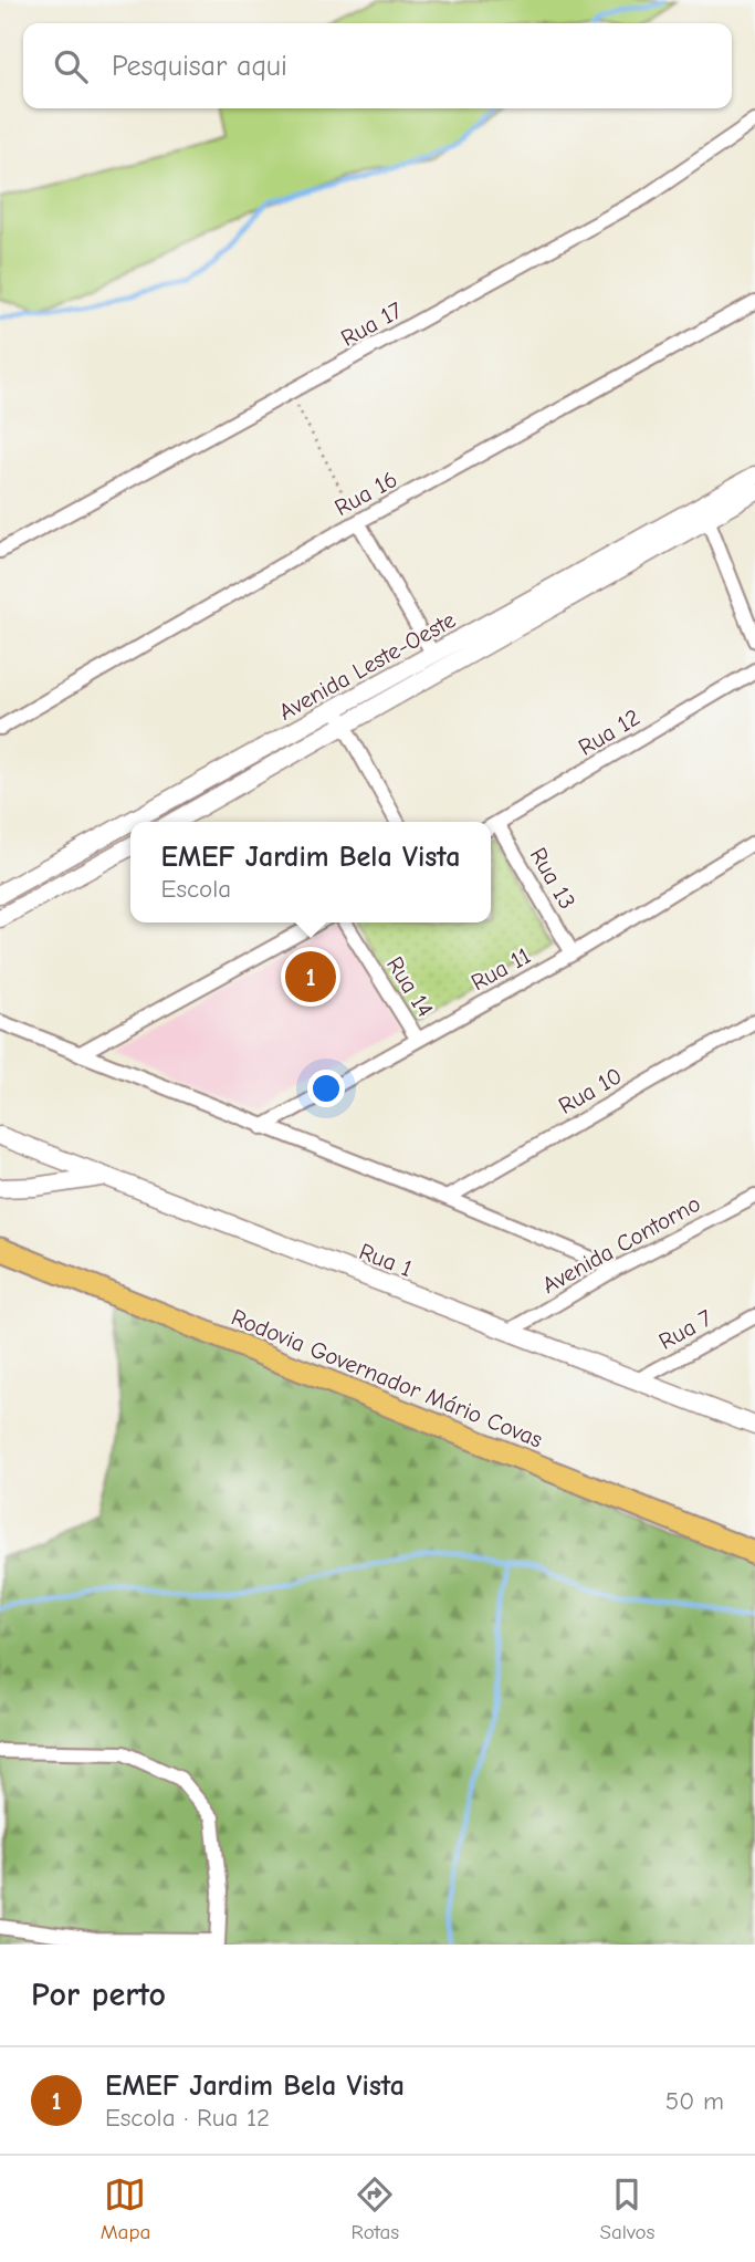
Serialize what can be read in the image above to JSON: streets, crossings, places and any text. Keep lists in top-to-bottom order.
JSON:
{
  "streets": {
    "main road": ["Rodovia Governador Mário Covas"],
    "street": [
      "Rua 17",
      "Rua 16",
      "Avenida Leste-Oeste",
      "Rua 12",
      "Rua 13",
      "Rua 11",
      "Rua 14",
      "Rua 10",
      "Avenida Contorno",
      "Rua 1",
      "Rua 7"
    ]
  },
  "crossings": [
    ["Rua 12", "Rua 13"],
    ["Rua 13", "Rua 11"],
    ["Rua 11", "Rua 14"],
    ["Avenida Contorno", "Rua 1"],
    ["Rua 1", "Rua 7"]
  ],
  "page": {
    "search": "Pesquisar aqui",
    "popup": ["EMEF Jardim Bela Vista", "Escola"],
    "pins": "1",
    "heading": "Por perto",
    "list": [
      {
        "mark": "1",
        "name": "EMEF Jardim Bela Vista",
        "note": "Escola · Rua 12",
        "value": "50 m"
      }
    ],
    "nav": ["Mapa", "Rotas", "Salvos"]
  }
}
